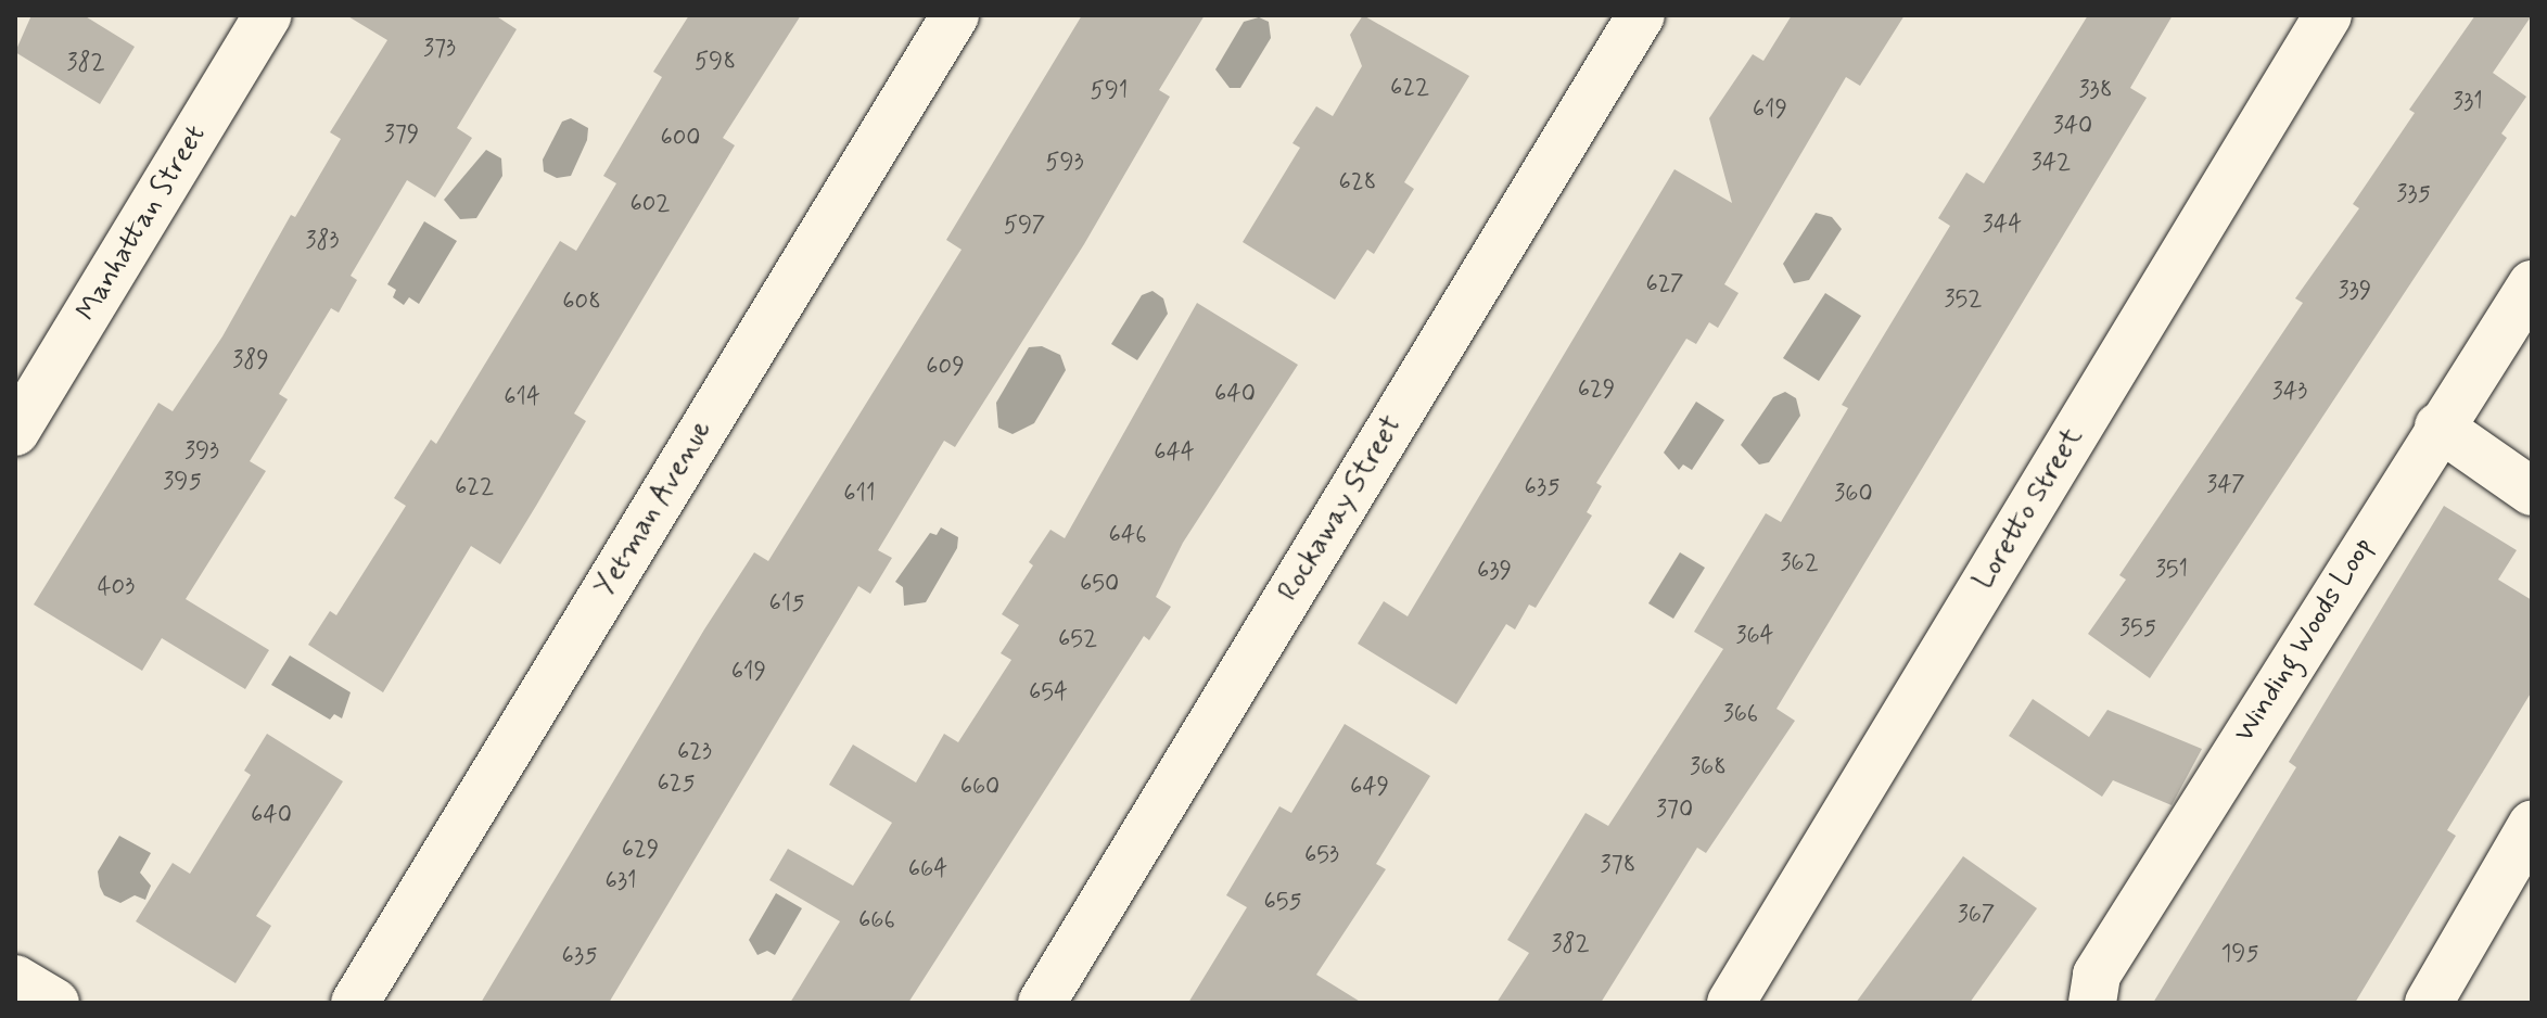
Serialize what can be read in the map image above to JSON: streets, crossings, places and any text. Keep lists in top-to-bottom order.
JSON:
{
  "streets": {
    "street": [
      "Manhattan Street",
      "Yetman Avenue",
      "Rockaway Street",
      "Loretto Street",
      "Winding Woods Loop"
    ]
  },
  "house_numbers": [
    "373",
    "598",
    "382",
    "622",
    "338",
    "591",
    "331",
    "619",
    "340",
    "379",
    "600",
    "593",
    "342",
    "628",
    "335",
    "602",
    "344",
    "597",
    "383",
    "627",
    "339",
    "352",
    "608",
    "389",
    "609",
    "629",
    "343",
    "640",
    "614",
    "393",
    "644",
    "395",
    "347",
    "622",
    "635",
    "611",
    "360",
    "646",
    "362",
    "351",
    "639",
    "650",
    "403",
    "615",
    "355",
    "364",
    "652",
    "619",
    "654",
    "366",
    "623",
    "368",
    "625",
    "660",
    "649",
    "370",
    "640",
    "629",
    "653",
    "378",
    "664",
    "631",
    "655",
    "367",
    "666",
    "382",
    "195",
    "635"
  ]
}
